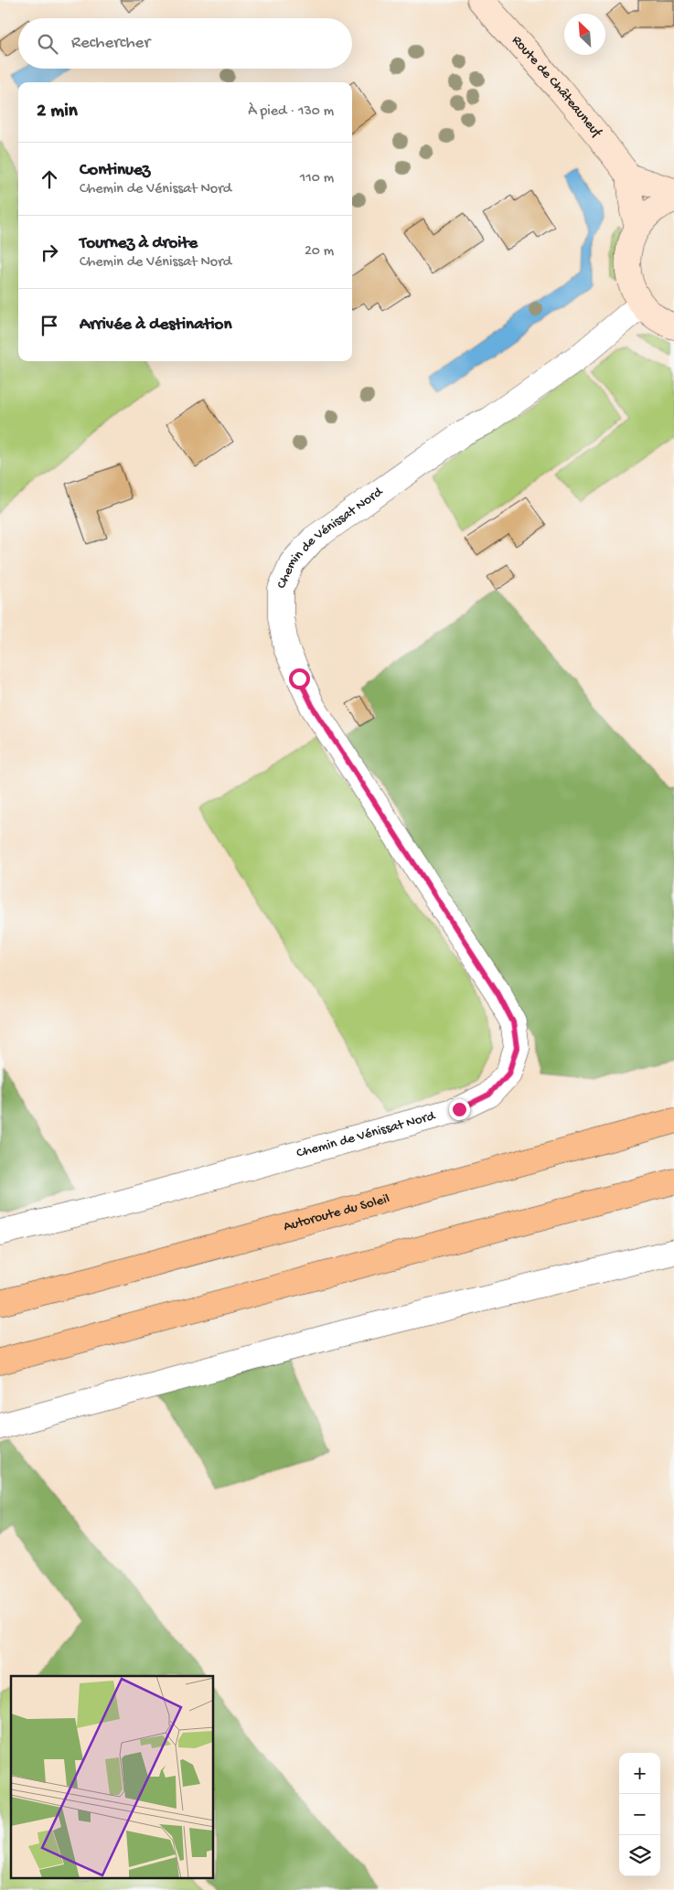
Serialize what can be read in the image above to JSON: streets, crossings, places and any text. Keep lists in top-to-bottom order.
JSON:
{
  "streets": {
    "highway": ["Autoroute du Soleil"],
    "main road": ["Route de Châteauneuf"],
    "street": ["Chemin de Vénissat Nord"]
  },
  "north": "top left",
  "page": {
    "search": "Rechercher",
    "heading": ["2 min", "À pied · 130 m"],
    "list": [
      ["Continuez", "Chemin de Vénissat Nord", "110 m"],
      ["Tournez à droite", "Chemin de Vénissat Nord", "20 m"],
      "Arrivée à destination"
    ],
    "map_buttons": ["+", "−"]
  }
}
